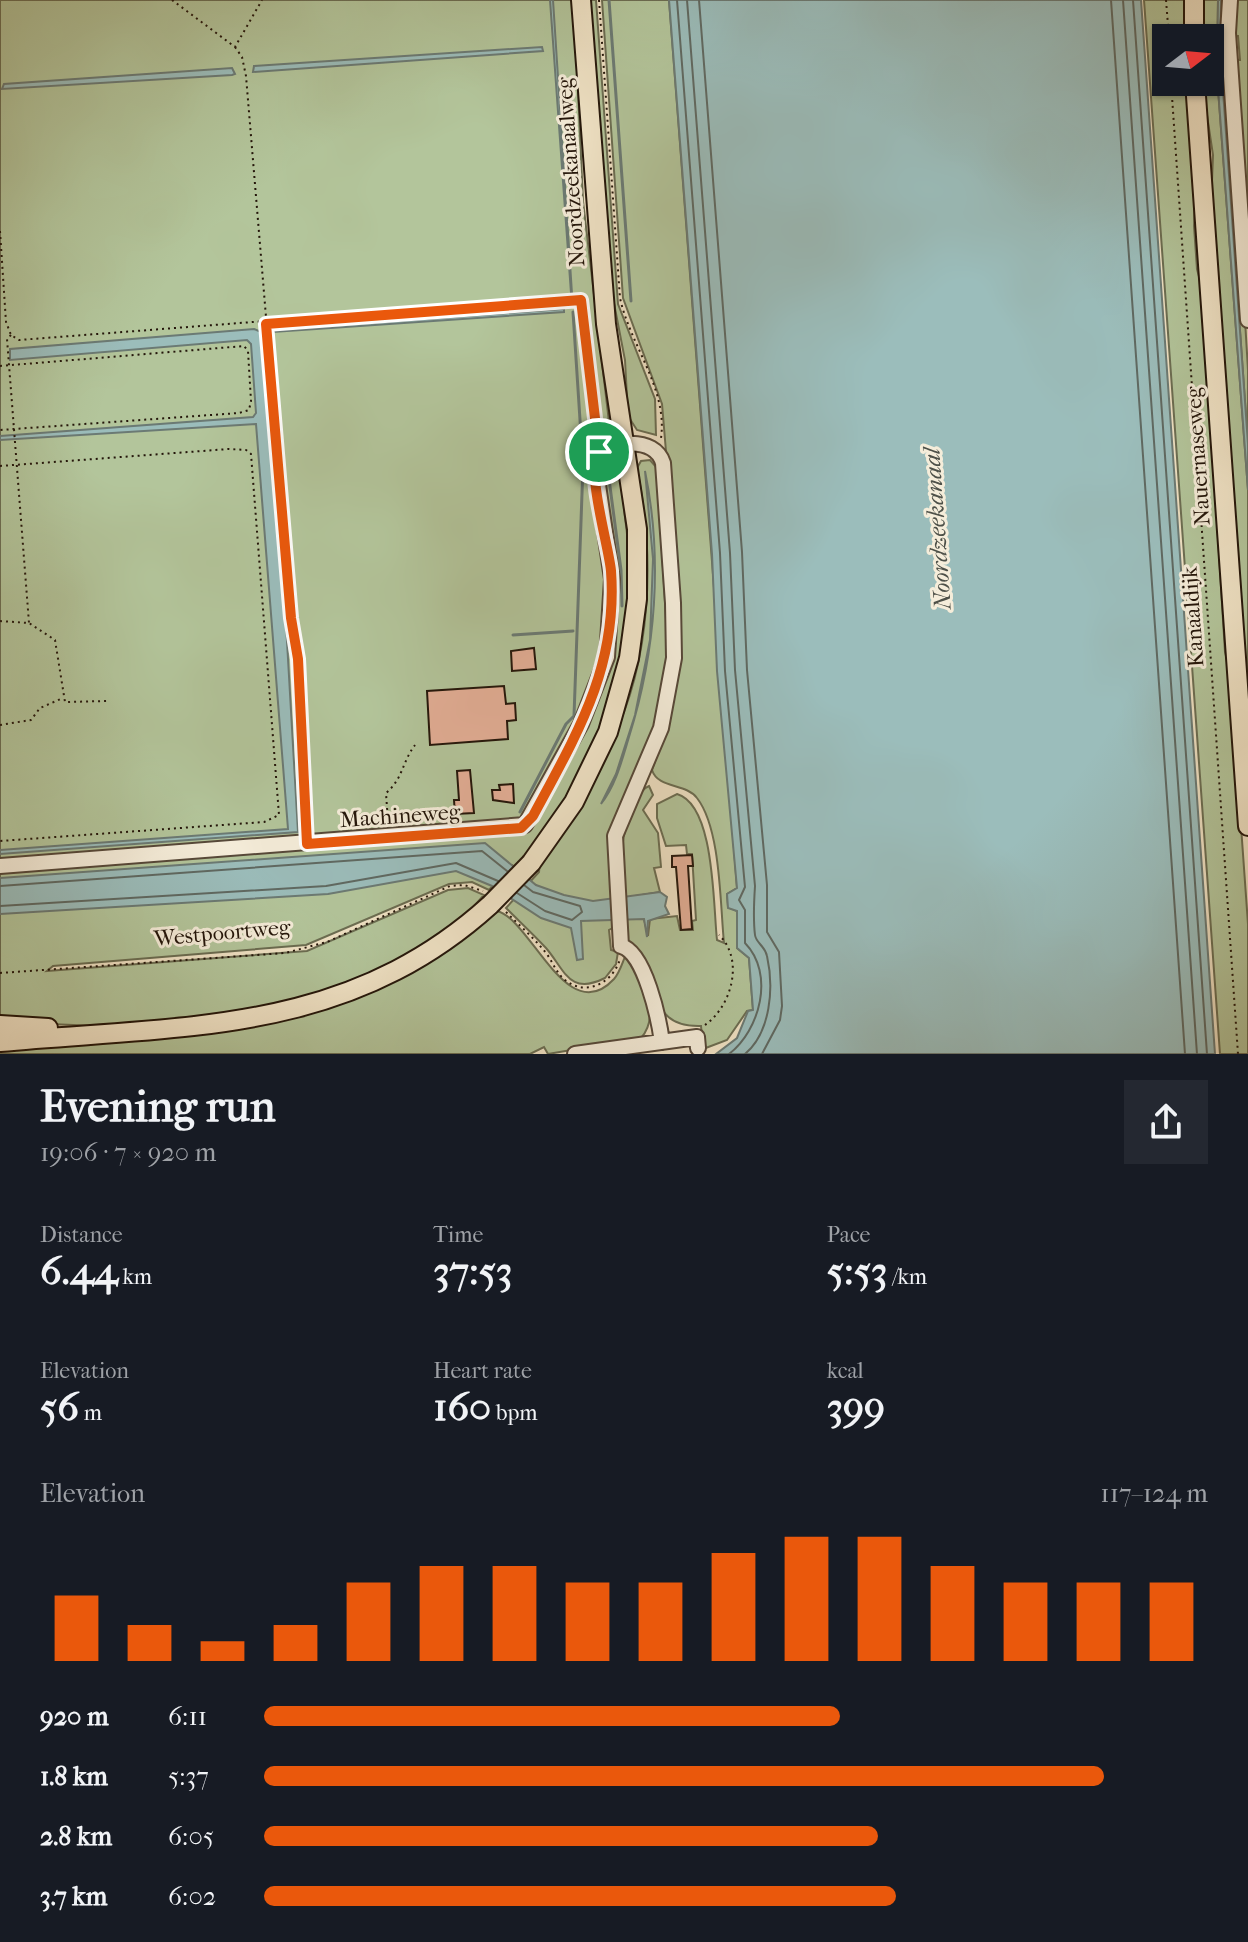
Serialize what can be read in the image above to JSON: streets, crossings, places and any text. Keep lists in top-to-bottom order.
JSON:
{
  "streets": {
    "main road": ["Noordzeekanaalweg", "Nauernaseweg"],
    "street": ["Machineweg"],
    "path": ["Kanaaldijk", "Westpoortweg"]
  },
  "crossings": [
    ["Noordzeekanaalweg", "Westpoortweg"]
  ],
  "water": ["Noordzeekanaal"],
  "north": "right",
  "page": {
    "heading": ["Evening run", "19:06 · 7 × 920 m"],
    "stats": [
      ["Distance", "6.44 km"],
      ["Time", "37:53"],
      ["Pace", "5:53 /km"],
      ["Elevation", "56 m"],
      ["Heart rate", "160 bpm"],
      ["kcal", "399"]
    ],
    "chart": ["Elevation", "117–124 m"],
    "list": [
      {
        "name": "920 m",
        "note": "6:11"
      },
      {
        "name": "1.8 km",
        "note": "5:37"
      },
      {
        "name": "2.8 km",
        "note": "6:05"
      },
      {
        "name": "3.7 km",
        "note": "6:02"
      }
    ]
  }
}
